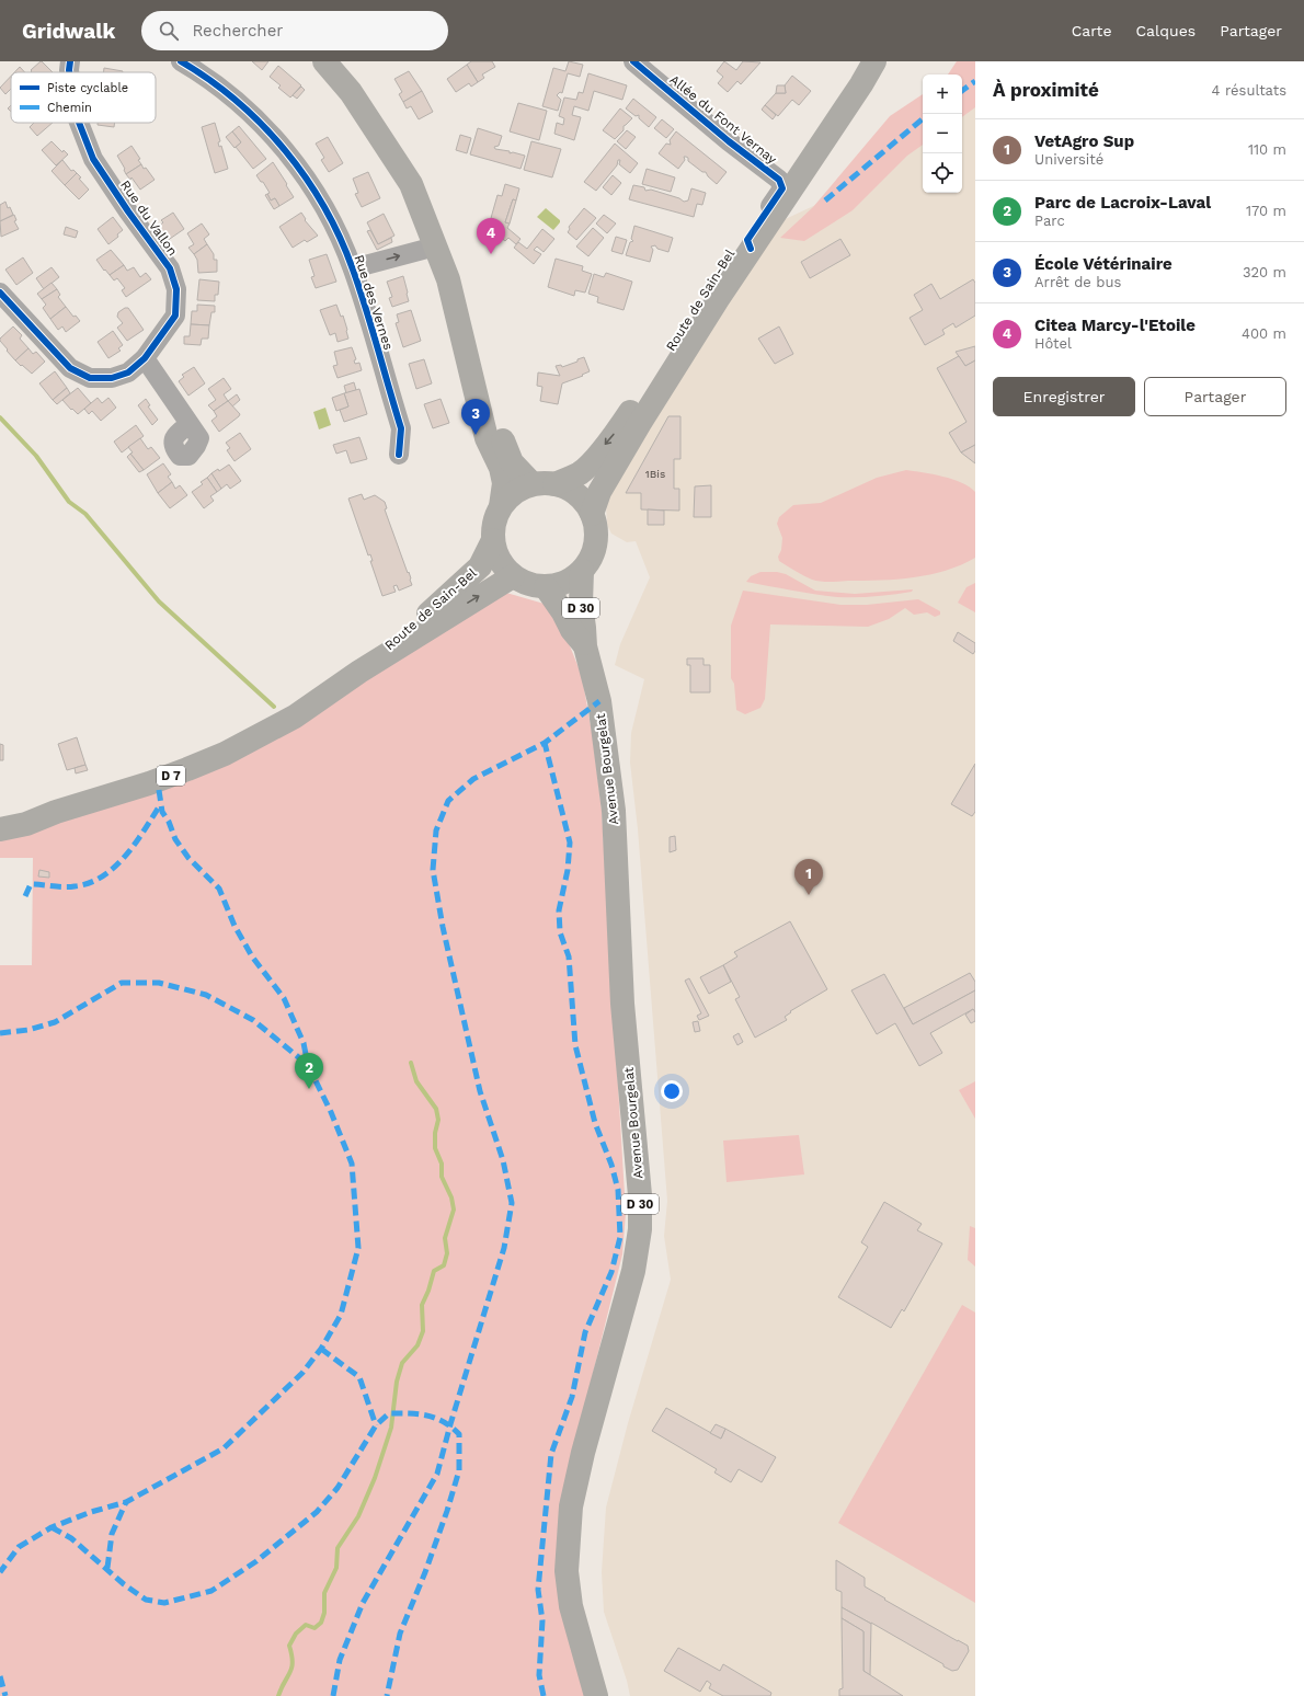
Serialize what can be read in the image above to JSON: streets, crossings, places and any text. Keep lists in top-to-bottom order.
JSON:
{
  "streets": {
    "main road": [
      "Route de Sain-Bel",
      "D 30",
      "Avenue Bourgelat",
      "D 7"
    ],
    "street": ["Allée du Font Vernay", "Rue du Vallon", "Rue des Vernes"]
  },
  "crossings": [
    ["Allée du Font Vernay", "Route de Sain-Bel"],
    ["Route de Sain-Bel", "Avenue Bourgelat"]
  ],
  "house_numbers": ["1Bis"],
  "legend": ["Piste cyclable", "Chemin"],
  "page": {
    "header": "Gridwalk",
    "search": "Rechercher",
    "nav": ["Carte", "Calques", "Partager"],
    "heading": ["À proximité", "4 résultats"],
    "map_buttons": ["+", "−"],
    "list": [
      {
        "mark": "1",
        "name": "VetAgro Sup",
        "note": "Université",
        "value": "110 m"
      },
      {
        "mark": "2",
        "name": "Parc de Lacroix-Laval",
        "note": "Parc",
        "value": "170 m"
      },
      {
        "mark": "3",
        "name": "École Vétérinaire",
        "note": "Arrêt de bus",
        "value": "320 m"
      },
      {
        "mark": "4",
        "name": "Citea Marcy-l'Etoile",
        "note": "Hôtel",
        "value": "400 m"
      }
    ],
    "pins": [
      "4",
      "3",
      "1",
      "2"
    ],
    "buttons": ["Enregistrer", "Partager"]
  }
}
